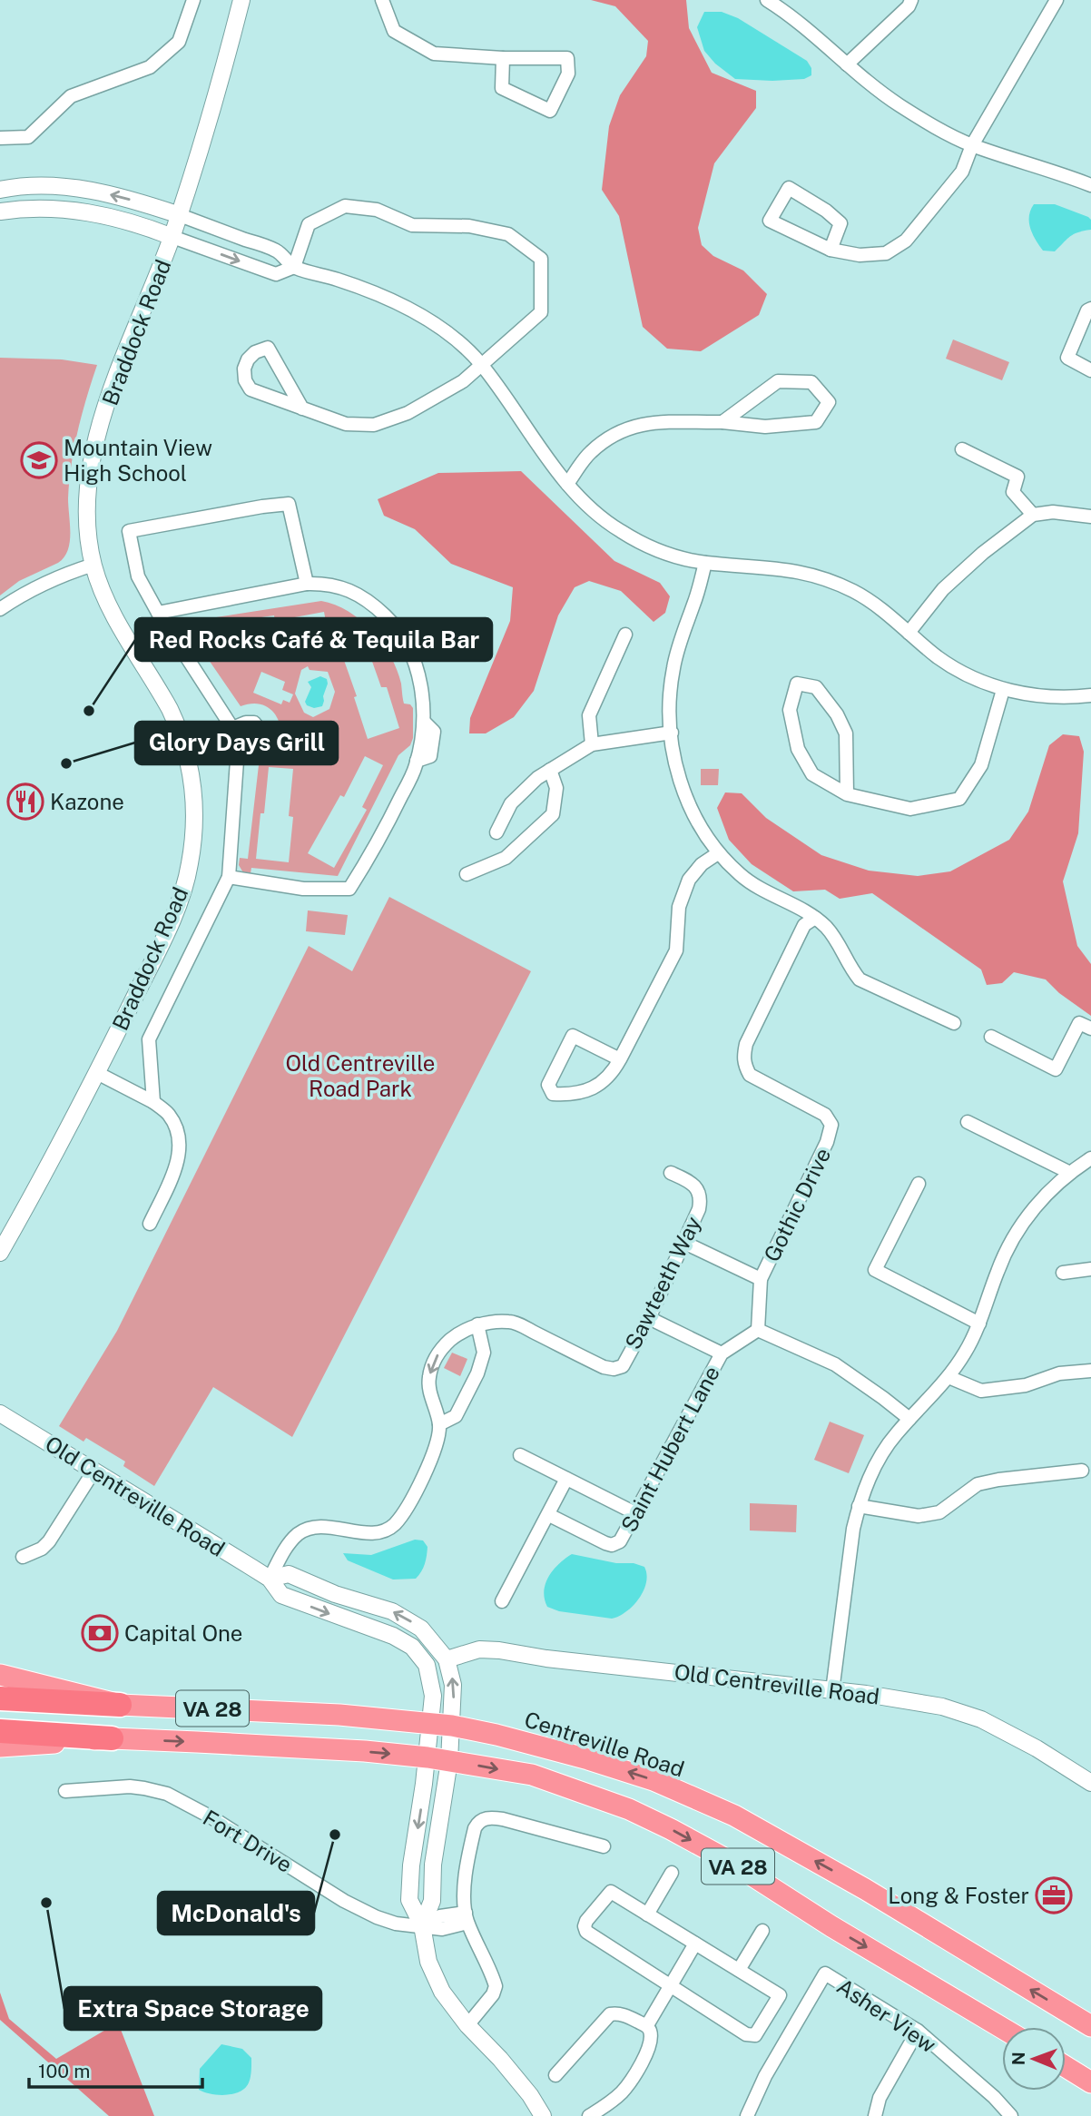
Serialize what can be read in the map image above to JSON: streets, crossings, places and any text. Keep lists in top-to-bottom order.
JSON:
{
  "streets": {
    "highway": ["VA 28", "Centreville Road"],
    "street": [
      "Braddock Road",
      "Gothic Drive",
      "Sawteeth Way",
      "Saint Hubert Lane",
      "Old Centreville Road",
      "Fort Drive",
      "Asher View"
    ]
  },
  "crossings": [
    ["Gothic Drive", "Saint Hubert Lane"],
    ["Sawteeth Way", "Saint Hubert Lane"],
    ["Sawteeth Way", "Old Centreville Road"],
    ["Old Centreville Road", "VA 28"],
    ["Old Centreville Road", "Centreville Road"],
    ["Old Centreville Road", "Fort Drive"],
    ["VA 28", "Centreville Road"]
  ],
  "parks": ["Old Centreville Road Park"],
  "places": {
    "school or university": ["Mountain View High School"],
    "other": [
      "Red Rocks Café & Tequila Bar",
      "Glory Days Grill",
      "McDonald's",
      "Extra Space Storage"
    ],
    "restaurant": ["Kazone"],
    "bank": ["Capital One"],
    "office": ["Long & Foster"]
  },
  "scale_bar": "100 m",
  "north": "left"
}
